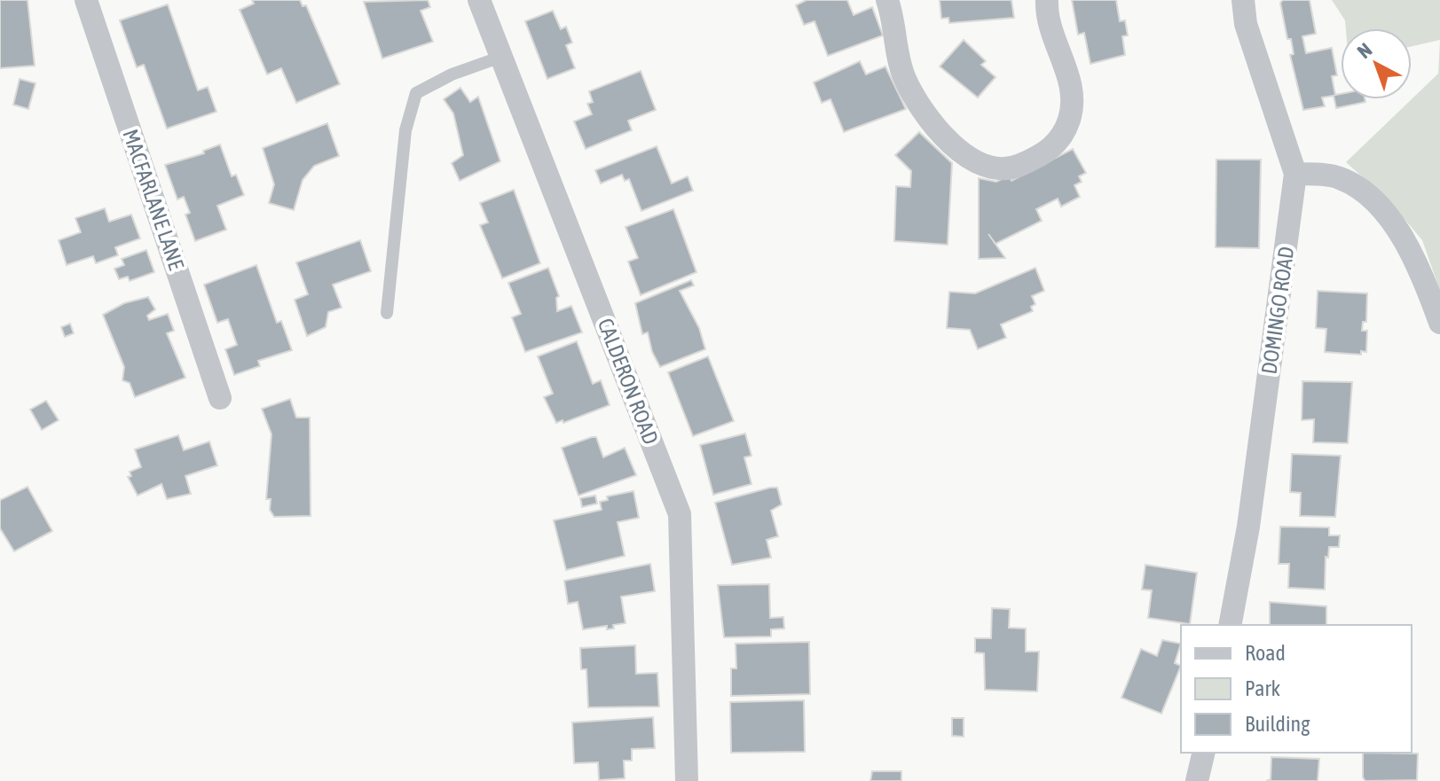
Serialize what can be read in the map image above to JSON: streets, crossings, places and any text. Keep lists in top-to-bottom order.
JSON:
{
  "streets": {
    "street": ["MACFARLANE LANE", "DOMINGO ROAD", "CALDERON ROAD"]
  },
  "legend": ["Road", "Park", "Building"],
  "north": "top left"
}
